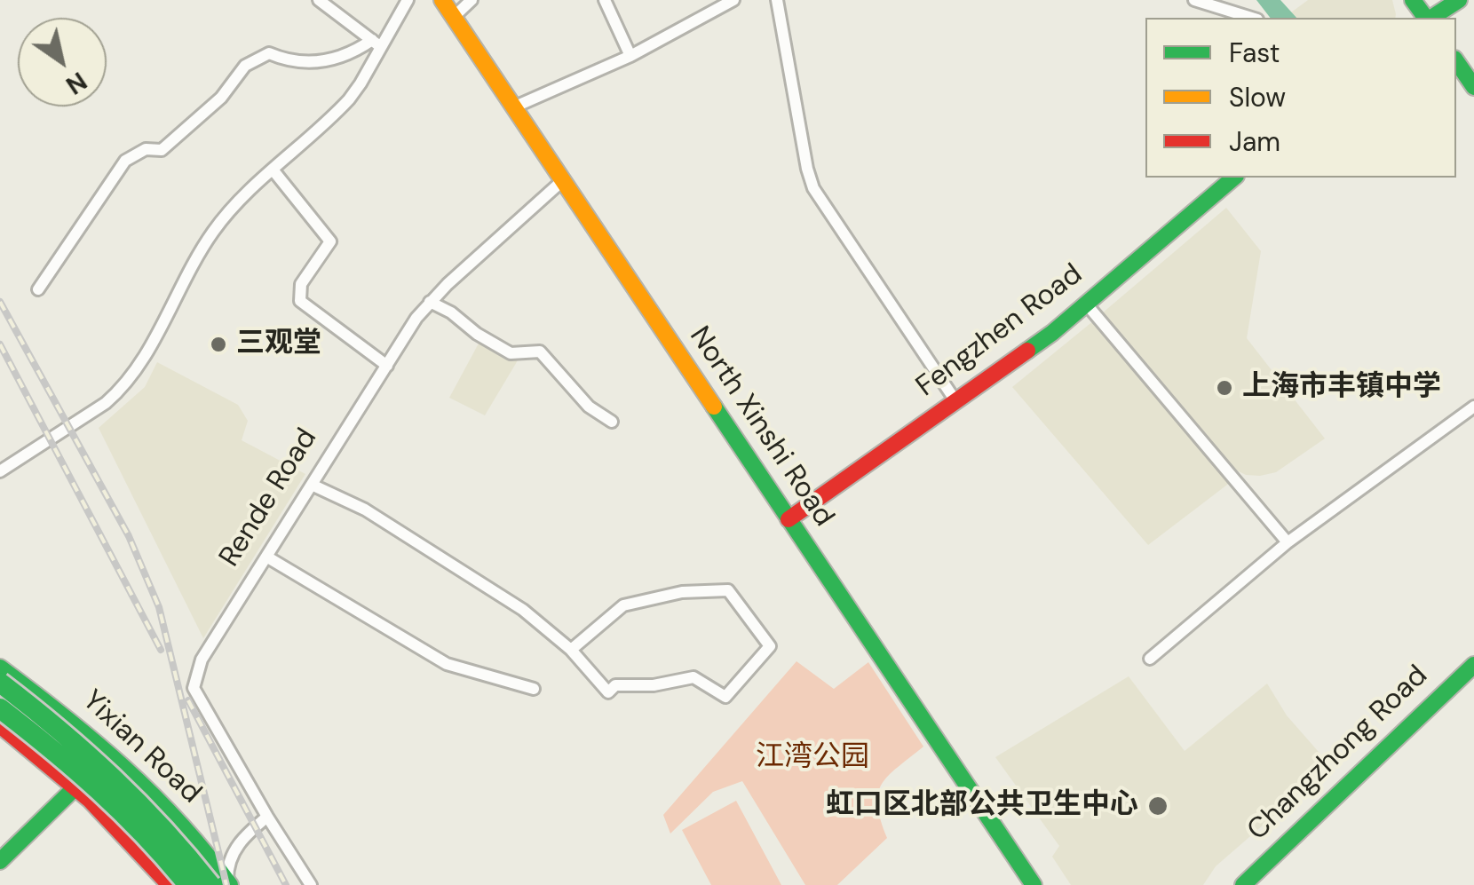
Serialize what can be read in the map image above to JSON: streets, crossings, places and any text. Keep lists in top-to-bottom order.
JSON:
{
  "streets": {
    "main road": [
      "Fengzhen Road",
      "North Xinshi Road",
      "Yixian Road",
      "Changzhong Road"
    ],
    "street": ["Rende Road"]
  },
  "crossings": [
    ["Fengzhen Road", "North Xinshi Road"],
    ["North Xinshi Road", "Rende Road"]
  ],
  "parks": ["江湾公园"],
  "places": ["三观堂", "上海市丰镇中学", "虹口区北部公共卫生中心"],
  "legend": ["Fast", "Slow", "Jam"],
  "north": "bottom right"
}
